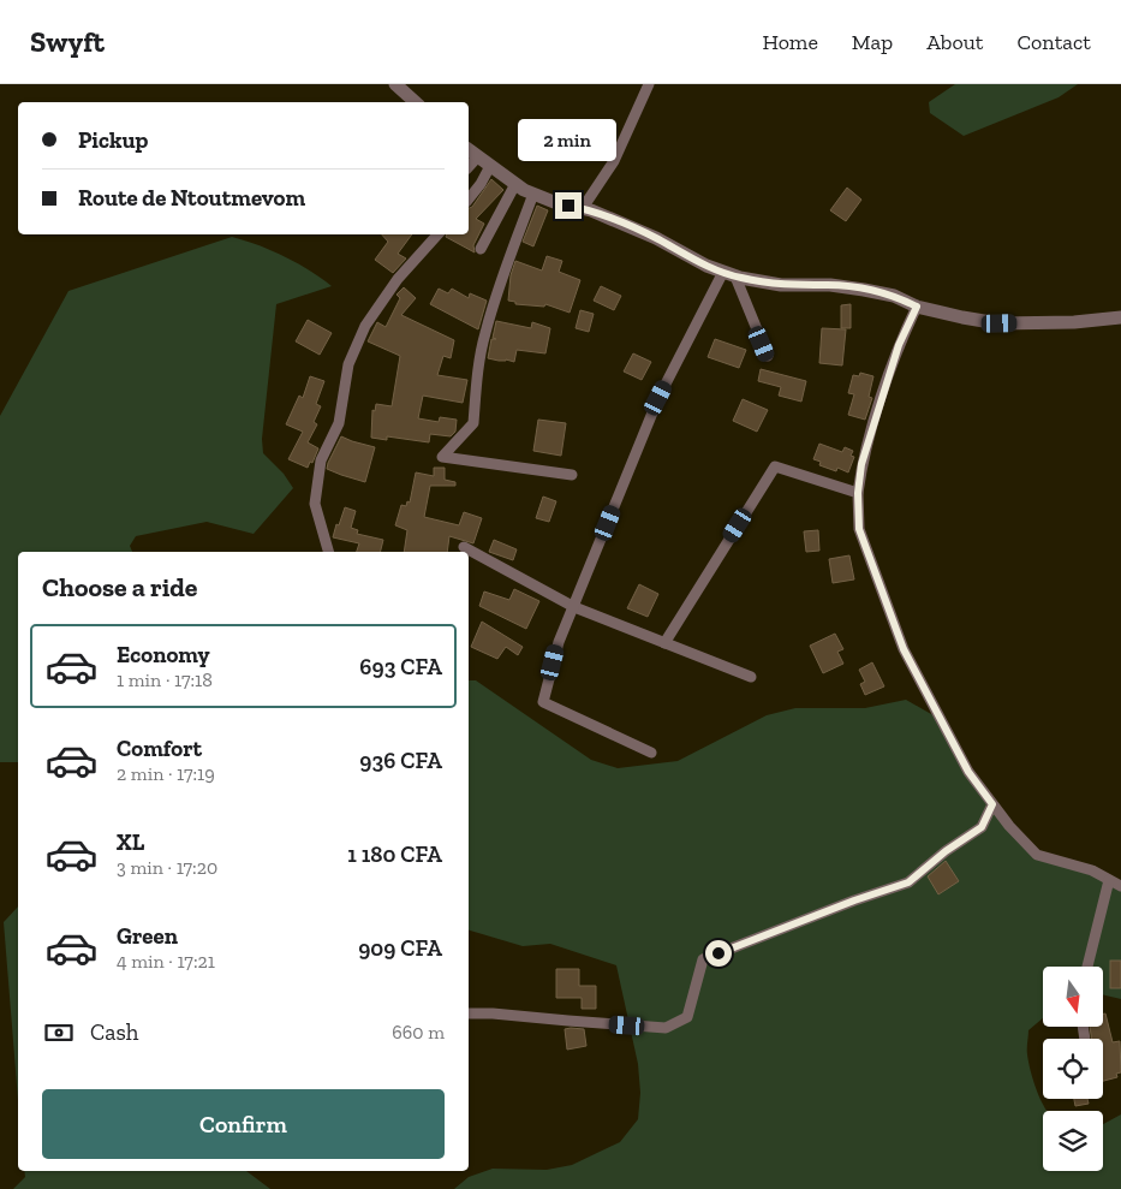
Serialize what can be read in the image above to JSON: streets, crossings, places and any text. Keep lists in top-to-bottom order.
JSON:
{
  "north": "bottom",
  "page": {
    "header": "Swyft",
    "nav": [
      "Home",
      "Map",
      "About",
      "Contact"
    ],
    "banner": ["Pickup", "Route de Ntoutmevom"],
    "bubble": "2 min",
    "heading": "Choose a ride",
    "list": [
      {
        "name": "Economy",
        "note": "1 min · 17:18",
        "value": "693 CFA"
      },
      {
        "name": "Comfort",
        "note": "2 min · 17:19",
        "value": "936 CFA"
      },
      {
        "name": "XL",
        "note": "3 min · 17:20",
        "value": "1 180 CFA"
      },
      {
        "name": "Green",
        "note": "4 min · 17:21",
        "value": "909 CFA"
      }
    ],
    "pay": ["Cash", "660 m"],
    "buttons": "Confirm"
  }
}
